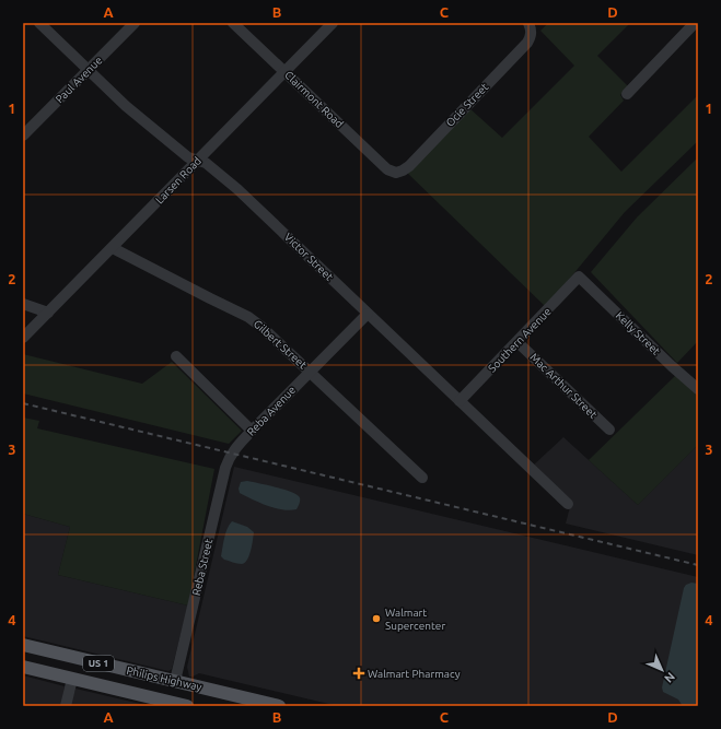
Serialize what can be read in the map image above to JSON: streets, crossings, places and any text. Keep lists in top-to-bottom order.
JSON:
{
  "streets": {
    "main road": ["US 1", "Philips Highway"],
    "street": [
      "Paul Avenue",
      "Clairmont Road",
      "Ocie Street",
      "Larsen Road",
      "Victor Street",
      "Kelly Street",
      "Southern Avenue",
      "Gilbert Street",
      "Mac Arthur Street",
      "Reba Avenue",
      "Reba Street"
    ]
  },
  "crossings": [
    ["Paul Avenue", "Victor Street"],
    ["Clairmont Road", "Ocie Street"],
    ["Clairmont Road", "Larsen Road"],
    ["Larsen Road", "Victor Street"],
    ["Larsen Road", "Gilbert Street"],
    ["Victor Street", "Southern Avenue"],
    ["Victor Street", "Reba Avenue"],
    ["Kelly Street", "Southern Avenue"],
    ["Southern Avenue", "Mac Arthur Street"],
    ["Gilbert Street", "Reba Avenue"],
    ["Reba Avenue", "Reba Street"],
    ["Reba Street", "Philips Highway"]
  ],
  "places": {
    "other": ["Walmart Supercenter"],
    "health": ["Walmart Pharmacy"]
  },
  "north": "bottom right",
  "grid": {
    "columns": [
      "A",
      "B",
      "C",
      "D"
    ],
    "rows": [
      "1",
      "2",
      "3",
      "4"
    ]
  }
}
